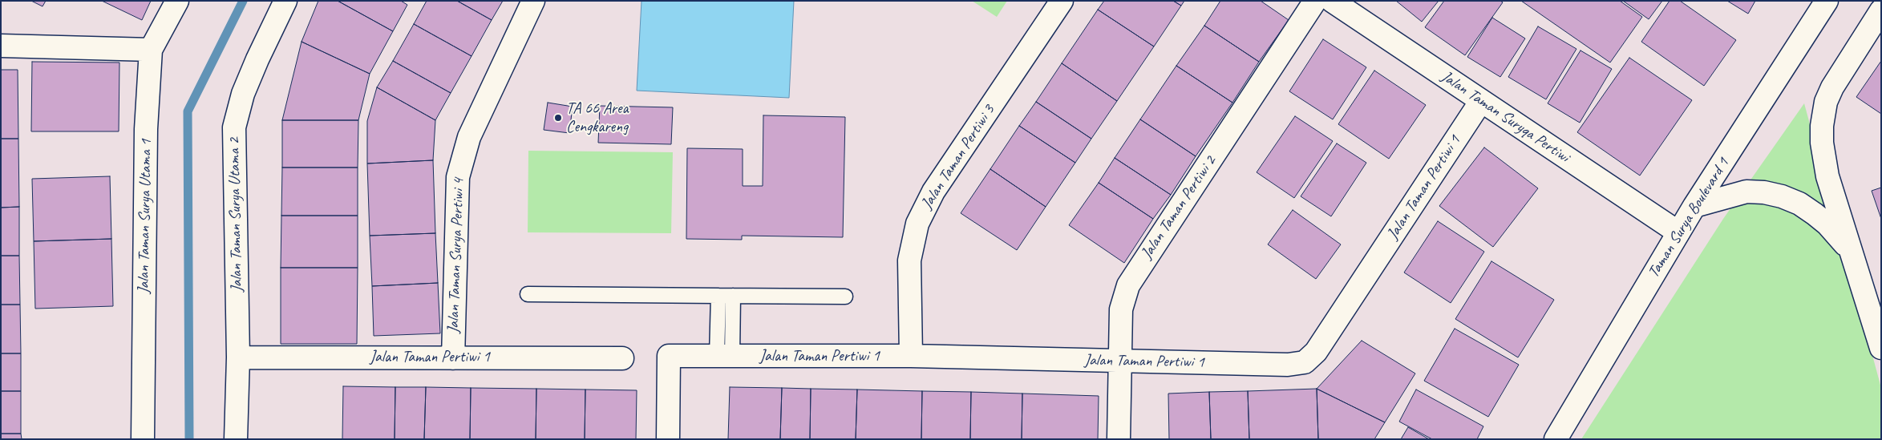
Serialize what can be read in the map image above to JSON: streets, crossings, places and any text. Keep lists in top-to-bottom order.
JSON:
{
  "streets": {
    "street": [
      "Jalan Taman Suryqa Pertiwi",
      "Jalan Taman Pertiwi 3",
      "Jalan Taman Pertiwi 1",
      "Jalan Taman Pertiwi 2",
      "Jalan Taman Surya Utama 2",
      "Jalan Taman Surya Utama 1",
      "Taman Surya Boulevard 1",
      "Jalan Taman Surya Pertiwi 4"
    ]
  },
  "crossings": [
    ["Jalan Taman Suryqa Pertiwi", "Jalan Taman Pertiwi 1"],
    ["Jalan Taman Suryqa Pertiwi", "Taman Surya Boulevard 1"],
    ["Jalan Taman Pertiwi 3", "Jalan Taman Pertiwi 1"],
    ["Jalan Taman Pertiwi 1", "Jalan Taman Pertiwi 2"],
    ["Jalan Taman Pertiwi 1", "Jalan Taman Surya Utama 2"],
    ["Jalan Taman Pertiwi 1", "Jalan Taman Surya Pertiwi 4"]
  ],
  "places": ["TA 66 Area Cengkareng"]
}
